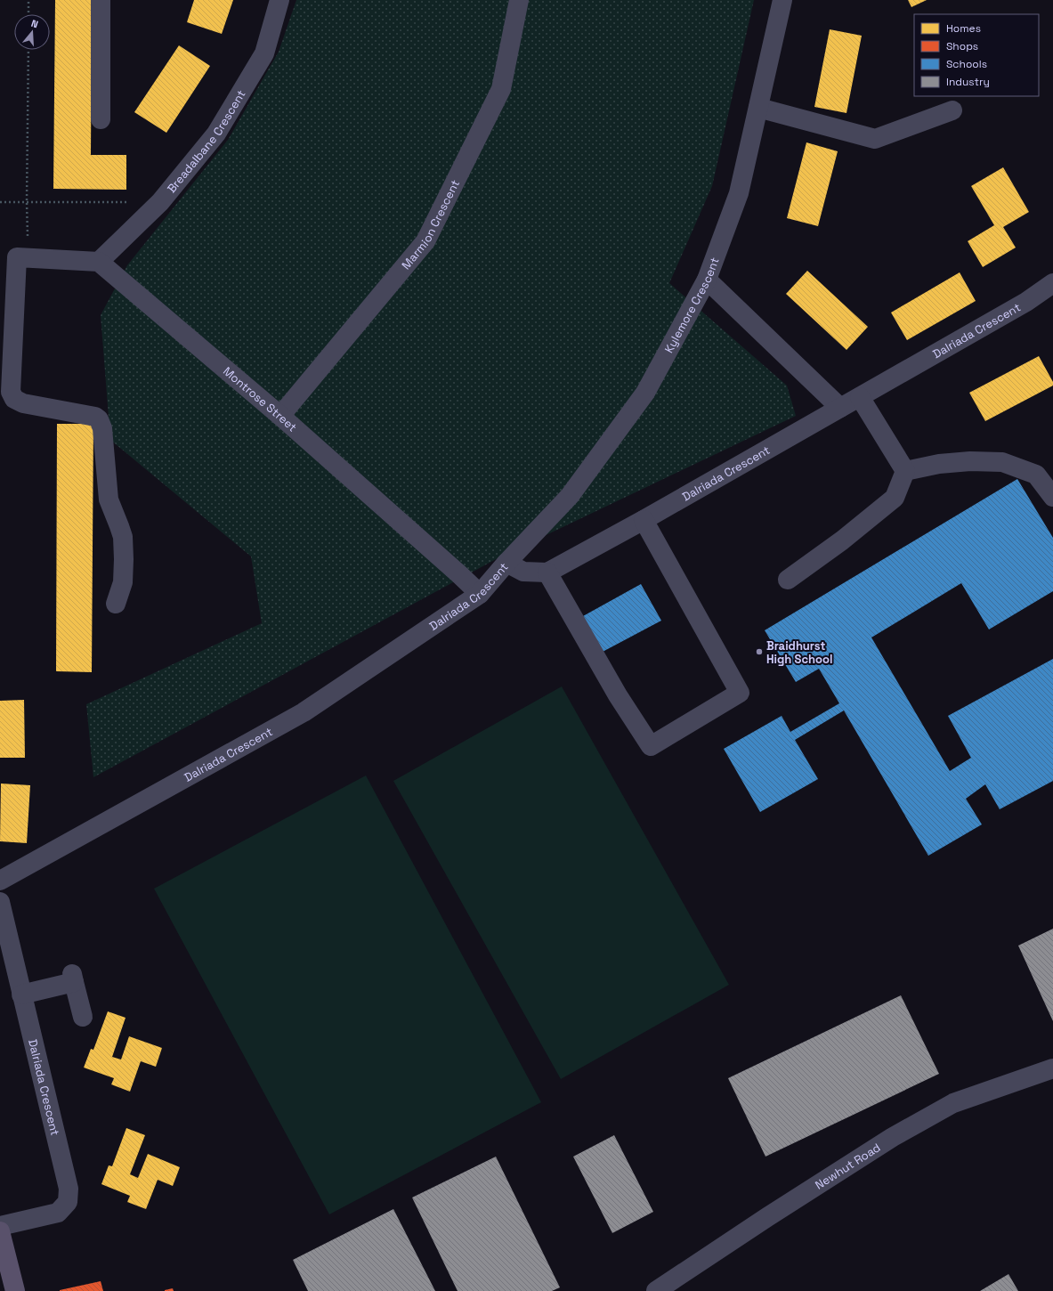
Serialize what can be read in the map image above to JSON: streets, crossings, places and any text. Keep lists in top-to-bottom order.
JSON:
{
  "streets": {
    "street": [
      "Breadalbane Crescent",
      "Marmion Crescent",
      "Kylemore Crescent",
      "Dalriada Crescent",
      "Montrose Street",
      "Newhut Road"
    ]
  },
  "crossings": [
    ["Breadalbane Crescent", "Montrose Street"],
    ["Marmion Crescent", "Montrose Street"],
    ["Kylemore Crescent", "Dalriada Crescent"],
    ["Dalriada Crescent", "Montrose Street"]
  ],
  "places": ["Braidhurst High School"],
  "legend": [
    "Homes",
    "Shops",
    "Schools",
    "Industry"
  ],
  "north": "top"
}
